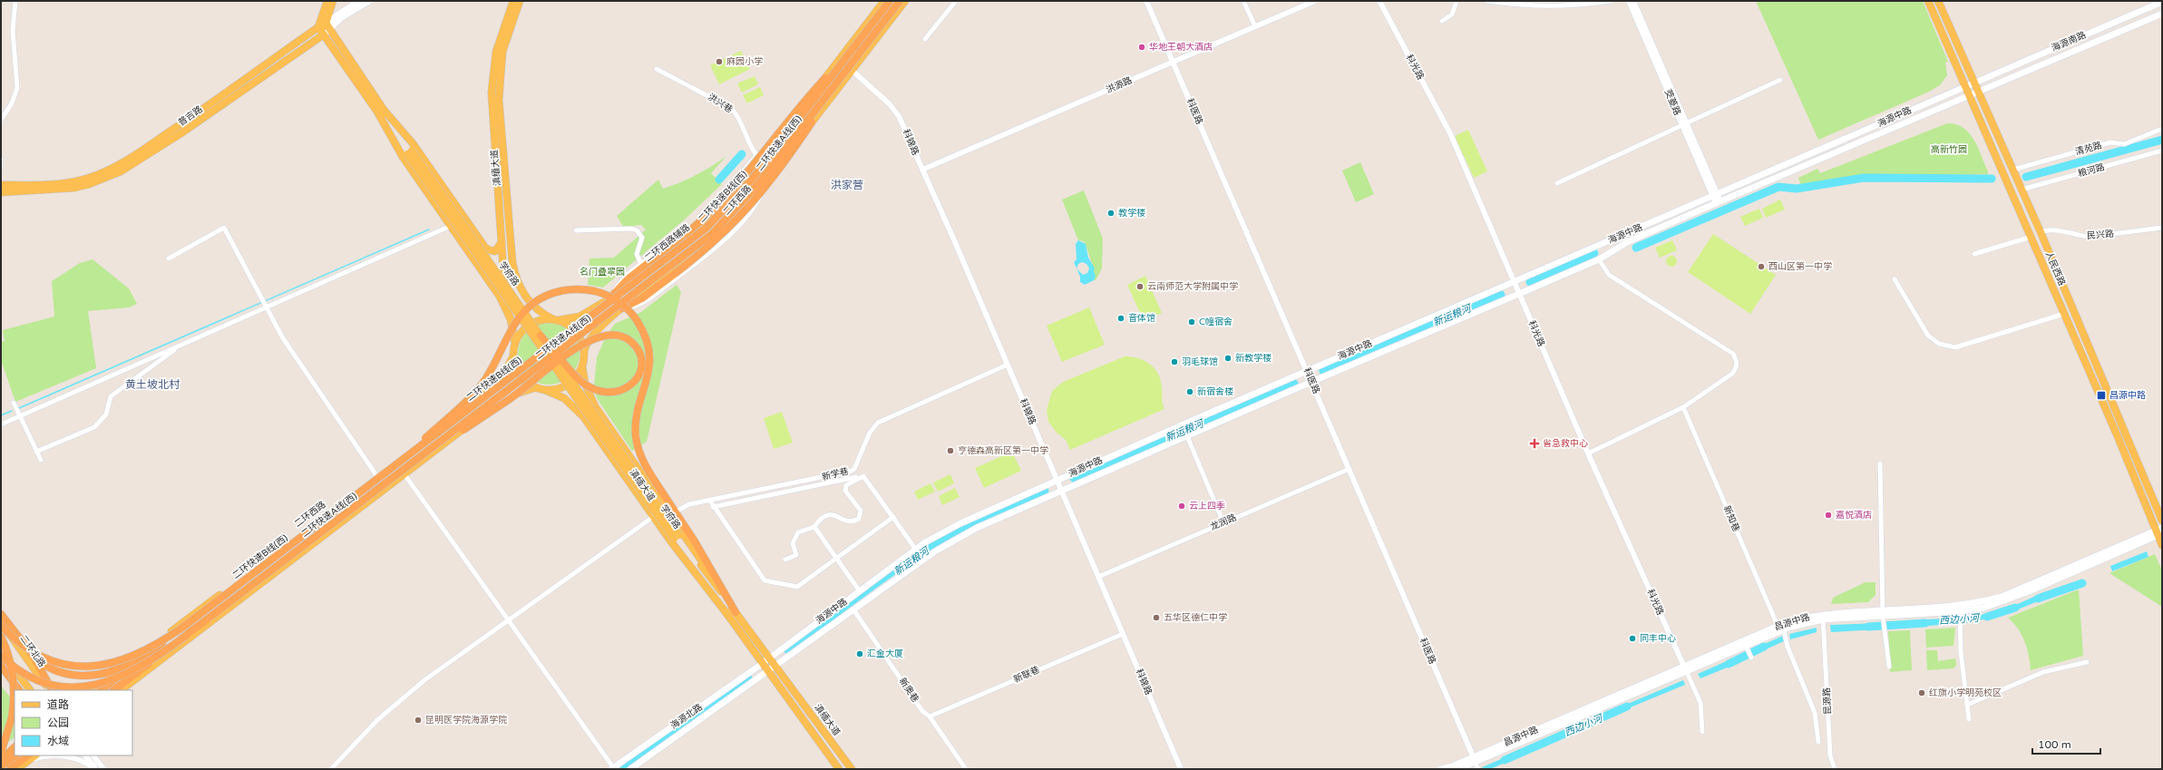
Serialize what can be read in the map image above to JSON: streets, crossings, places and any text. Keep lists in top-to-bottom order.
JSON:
{
  "streets": {
    "highway": ["二环快速A线(西)", "二环快速B线(西)"],
    "main road": [
      "海源南路",
      "普吉路",
      "海源中路",
      "滇缅大道",
      "二环西路",
      "人民西路",
      "学府路",
      "昌源中路",
      "二环北路",
      "海源北路"
    ],
    "street": [
      "科光路",
      "洪源路",
      "茭菱路",
      "洪兴巷",
      "科医路",
      "科锦路",
      "清苑路",
      "粮河路",
      "民兴路",
      "二环西路辅路",
      "新学巷",
      "新知巷",
      "龙润路",
      "新联巷",
      "新奥巷",
      "昆源路"
    ]
  },
  "crossings": [
    ["海源南路", "海源中路"],
    ["海源南路", "人民西路"],
    ["科光路", "海源中路"],
    ["科光路", "昌源中路"],
    ["洪源路", "科医路"],
    ["洪源路", "科锦路"],
    ["茭菱路", "海源中路"],
    ["洪兴巷", "二环西路"],
    ["洪兴巷", "二环西路辅路"],
    ["科医路", "海源中路"],
    ["科医路", "龙润路"],
    ["科医路", "昌源中路"],
    ["普吉路", "学府路"],
    ["海源中路", "科锦路"],
    ["海源中路", "滇缅大道"],
    ["海源中路", "人民西路"],
    ["海源中路", "新奥巷"],
    ["海源中路", "海源北路"],
    ["科锦路", "二环西路"],
    ["科锦路", "新学巷"],
    ["科锦路", "龙润路"],
    ["科锦路", "新联巷"],
    ["清苑路", "人民西路"],
    ["滇缅大道", "二环西路"],
    ["滇缅大道", "学府路"],
    ["滇缅大道", "新学巷"],
    ["滇缅大道", "海源北路"],
    ["粮河路", "人民西路"],
    ["二环快速B线(西)", "二环西路"],
    ["二环西路", "二环西路辅路"],
    ["二环西路", "学府路"],
    ["民兴路", "人民西路"],
    ["人民西路", "昌源中路"],
    ["新知巷", "昌源中路"],
    ["昌源中路", "昆源路"],
    ["新联巷", "新奥巷"]
  ],
  "districts": ["洪家营", "黄土坡北村"],
  "water": ["新运粮河", "西边小河"],
  "parks": ["高新竹园", "名门叠翠园"],
  "places": {
    "other": [
      "华地王朝大酒店",
      "麻园小学",
      "教学楼",
      "西山区第一中学",
      "云南师范大学附属中学",
      "音体馆",
      "C幢宿舍",
      "新教学楼",
      "羽毛球馆",
      "新宿舍楼",
      "亨德森高新区第一中学",
      "云上四季",
      "嘉悦酒店",
      "五华区德仁中学",
      "同丰中心",
      "汇金大厦",
      "红旗小学明苑校区",
      "昆明医学院海源学院"
    ],
    "transit": ["昌源中路"],
    "health": ["省急救中心"]
  },
  "legend": ["道路", "公园", "水域"],
  "scale_bar": "100 m"
}
